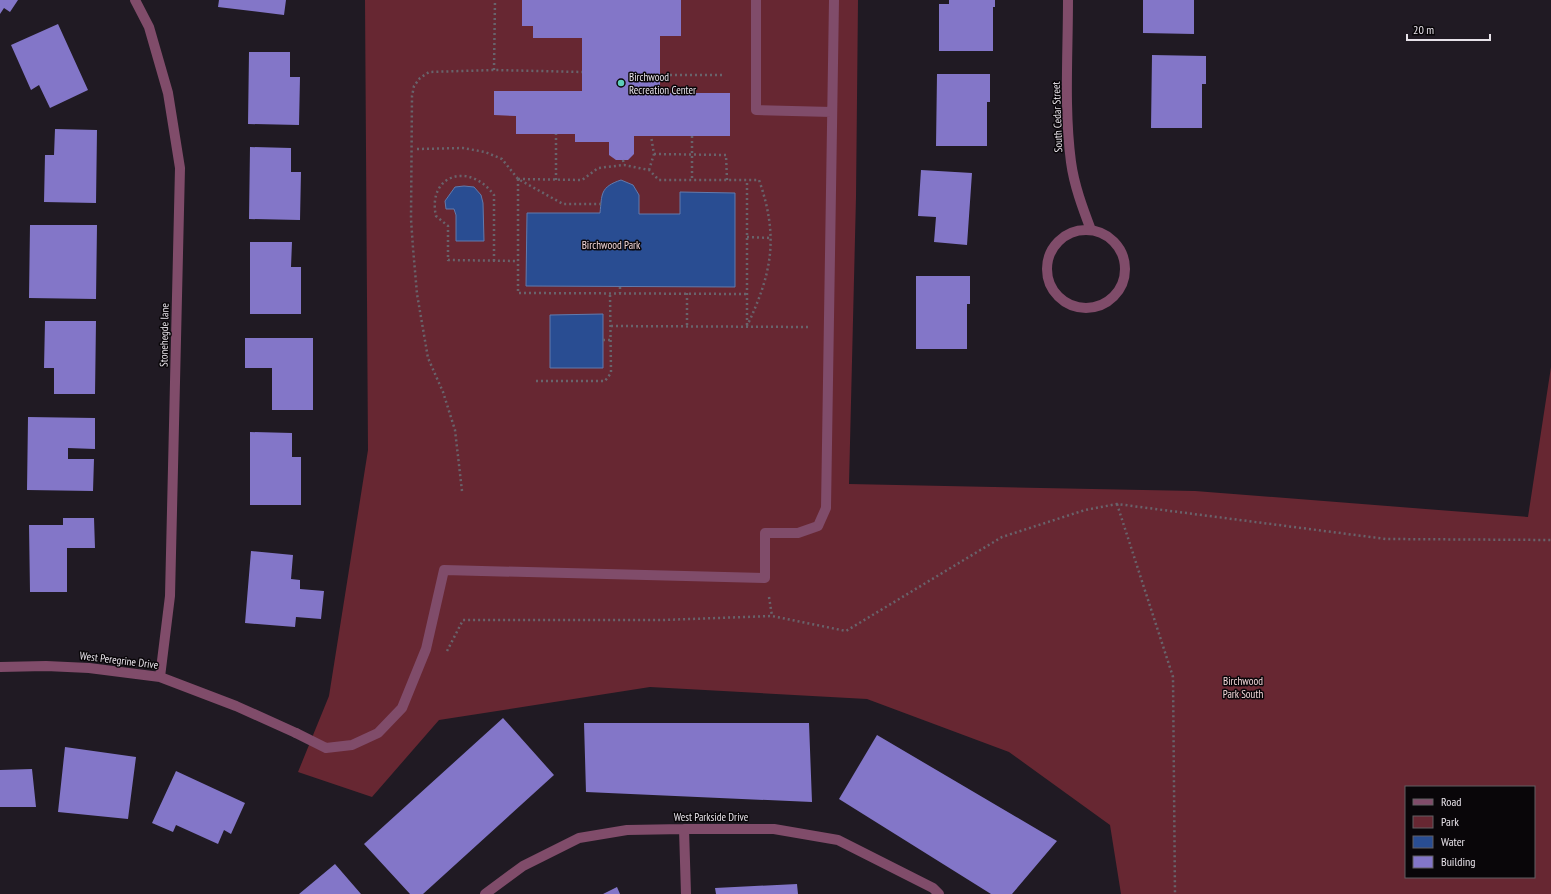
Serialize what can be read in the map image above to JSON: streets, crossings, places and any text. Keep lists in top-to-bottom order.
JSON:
{
  "streets": {
    "street": [
      "South Cedar Street",
      "Stonehegde lane",
      "West Peregrine Drive",
      "West Parkside Drive"
    ]
  },
  "crossings": [
    ["Stonehegde lane", "West Peregrine Drive"]
  ],
  "parks": ["Birchwood Park", "Birchwood Park South"],
  "places": ["Birchwood Recreation Center"],
  "legend": [
    "Road",
    "Park",
    "Water",
    "Building"
  ],
  "scale_bar": "20 m"
}
